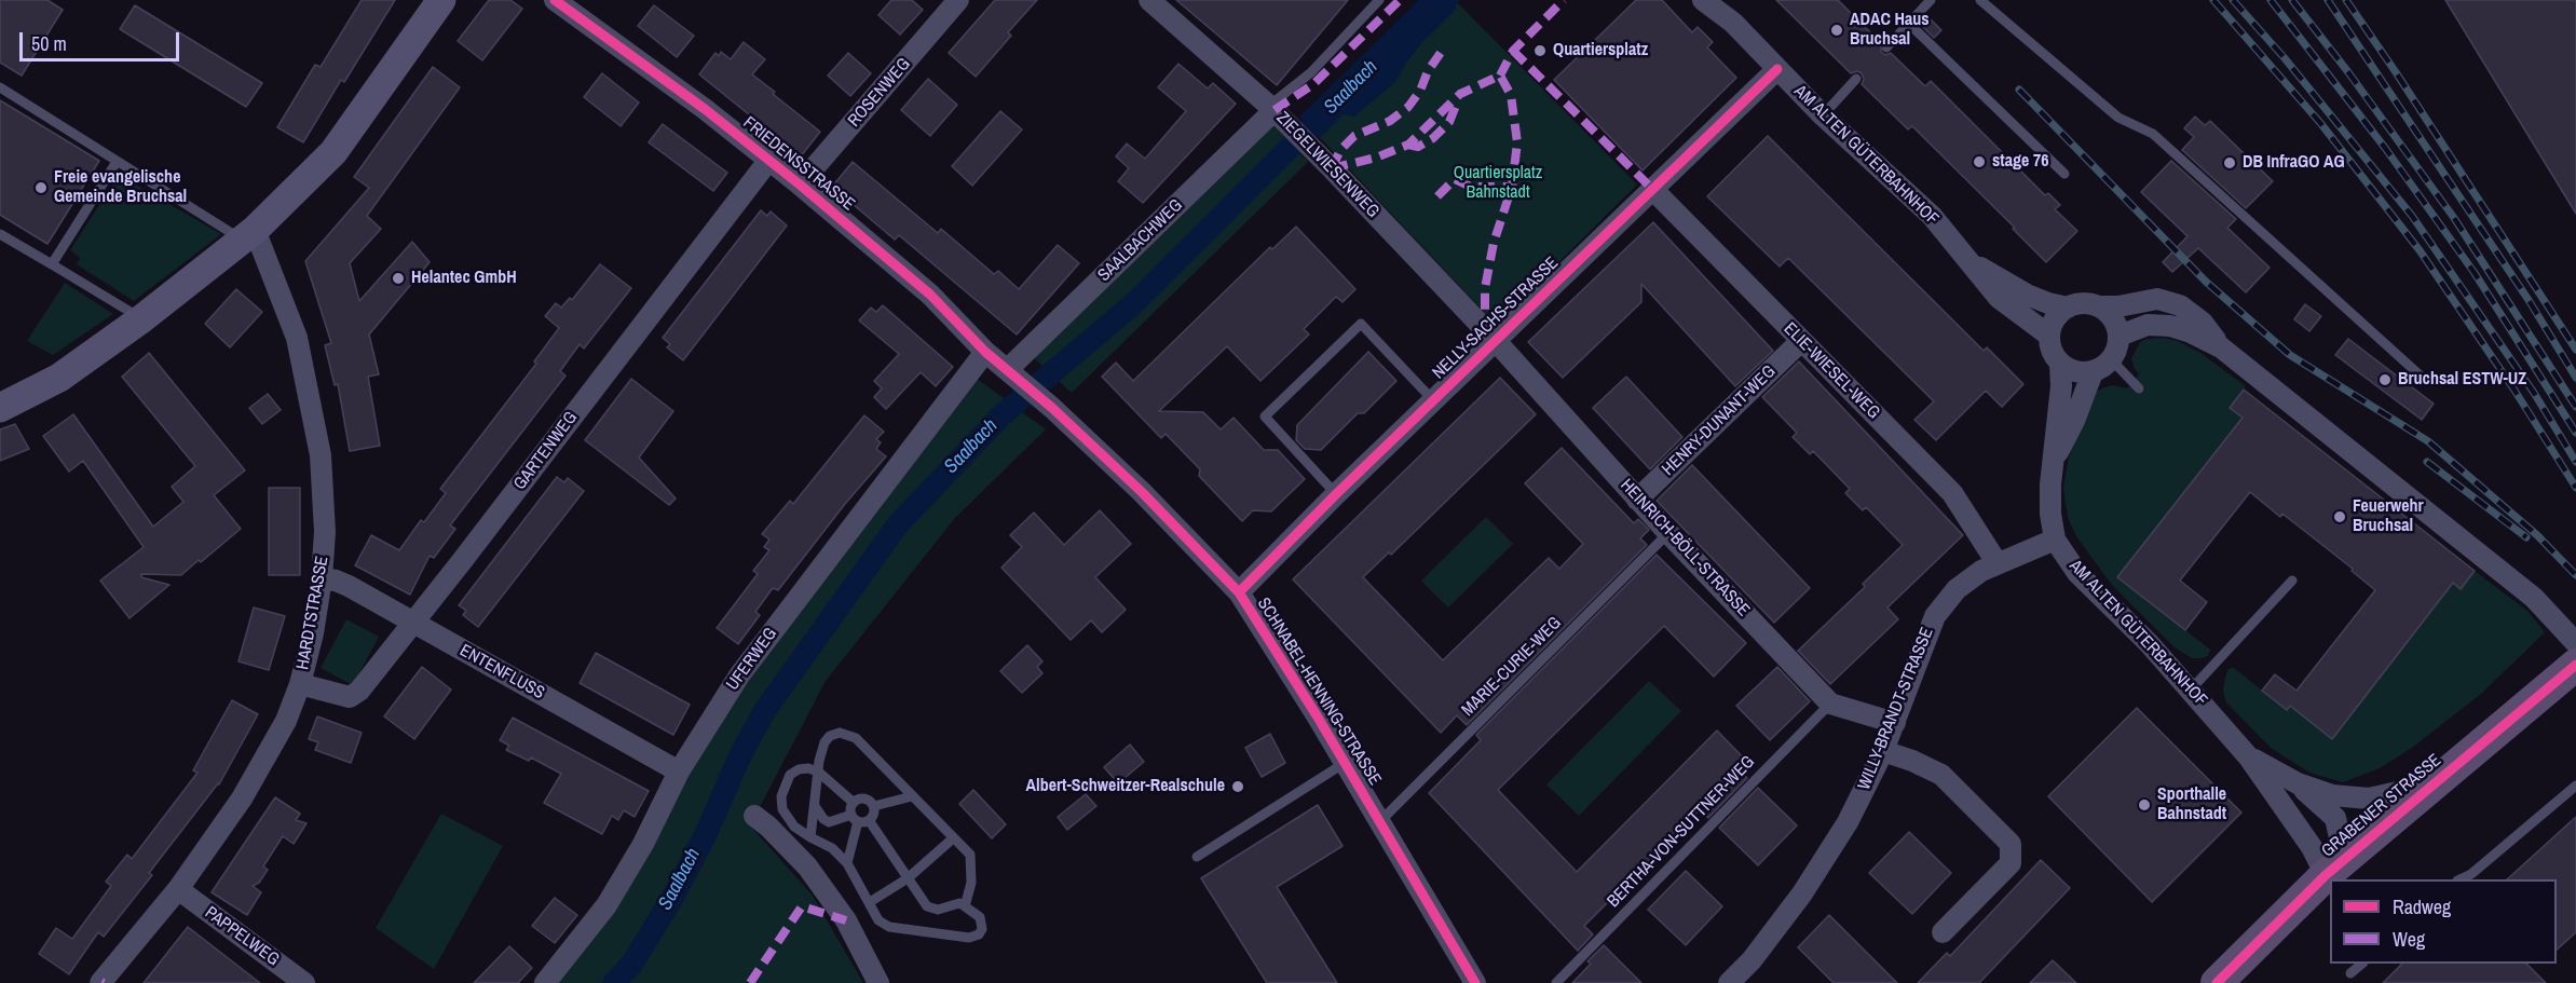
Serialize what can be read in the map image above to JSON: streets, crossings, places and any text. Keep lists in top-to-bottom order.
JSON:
{
  "streets": {
    "main road": ["GRABENER STRASSE"],
    "street": [
      "ROSENWEG",
      "AM ALTEN GÜTERBAHNHOF",
      "FRIEDENSSTRASSE",
      "ZIEGELWIESENWEG",
      "SAALBACHWEG",
      "NELLY-SACHS-STRASSE",
      "ELIE-WIESEL-WEG",
      "HENRY-DUNANT-WEG",
      "GARTENWEG",
      "HEINRICH-BÖLL-STRASSE",
      "HARDTSTRASSE",
      "UFERWEG",
      "ENTENFLUSS",
      "SCHNABEL-HENNING-STRASSE",
      "WILLY-BRANDT-STRASSE",
      "PAPPELWEG"
    ],
    "lane": ["MARIE-CURIE-WEG", "BERTHA-VON-SUTTNER-WEG"]
  },
  "crossings": [
    ["ROSENWEG", "FRIEDENSSTRASSE"],
    ["AM ALTEN GÜTERBAHNHOF", "NELLY-SACHS-STRASSE"],
    ["AM ALTEN GÜTERBAHNHOF", "WILLY-BRANDT-STRASSE"],
    ["AM ALTEN GÜTERBAHNHOF", "GRABENER STRASSE"],
    ["FRIEDENSSTRASSE", "SAALBACHWEG"],
    ["FRIEDENSSTRASSE", "GARTENWEG"],
    ["FRIEDENSSTRASSE", "UFERWEG"],
    ["FRIEDENSSTRASSE", "SCHNABEL-HENNING-STRASSE"],
    ["ZIEGELWIESENWEG", "SAALBACHWEG"],
    ["ZIEGELWIESENWEG", "NELLY-SACHS-STRASSE"],
    ["ZIEGELWIESENWEG", "HEINRICH-BÖLL-STRASSE"],
    ["SAALBACHWEG", "SCHNABEL-HENNING-STRASSE"],
    ["NELLY-SACHS-STRASSE", "ELIE-WIESEL-WEG"],
    ["NELLY-SACHS-STRASSE", "HEINRICH-BÖLL-STRASSE"],
    ["NELLY-SACHS-STRASSE", "SCHNABEL-HENNING-STRASSE"],
    ["ELIE-WIESEL-WEG", "HENRY-DUNANT-WEG"],
    ["ELIE-WIESEL-WEG", "WILLY-BRANDT-STRASSE"],
    ["HENRY-DUNANT-WEG", "HEINRICH-BÖLL-STRASSE"],
    ["GARTENWEG", "HARDTSTRASSE"],
    ["GARTENWEG", "ENTENFLUSS"],
    ["HEINRICH-BÖLL-STRASSE", "MARIE-CURIE-WEG"],
    ["HEINRICH-BÖLL-STRASSE", "WILLY-BRANDT-STRASSE"],
    ["HEINRICH-BÖLL-STRASSE", "BERTHA-VON-SUTTNER-WEG"],
    ["HARDTSTRASSE", "ENTENFLUSS"],
    ["HARDTSTRASSE", "PAPPELWEG"],
    ["UFERWEG", "ENTENFLUSS"],
    ["MARIE-CURIE-WEG", "SCHNABEL-HENNING-STRASSE"]
  ],
  "water": ["Saalbach"],
  "parks": ["Quartiersplatz Bahnstadt"],
  "places": [
    "ADAC Haus Bruchsal",
    "Quartiersplatz",
    "stage 76",
    "DB InfraGO AG",
    "Freie evangelische Gemeinde Bruchsal",
    "Helantec GmbH",
    "Bruchsal ESTW-UZ",
    "Feuerwehr Bruchsal",
    "Albert-Schweitzer-Realschule",
    "Sporthalle Bahnstadt"
  ],
  "legend": ["Radweg", "Weg"],
  "scale_bar": "50 m"
}
